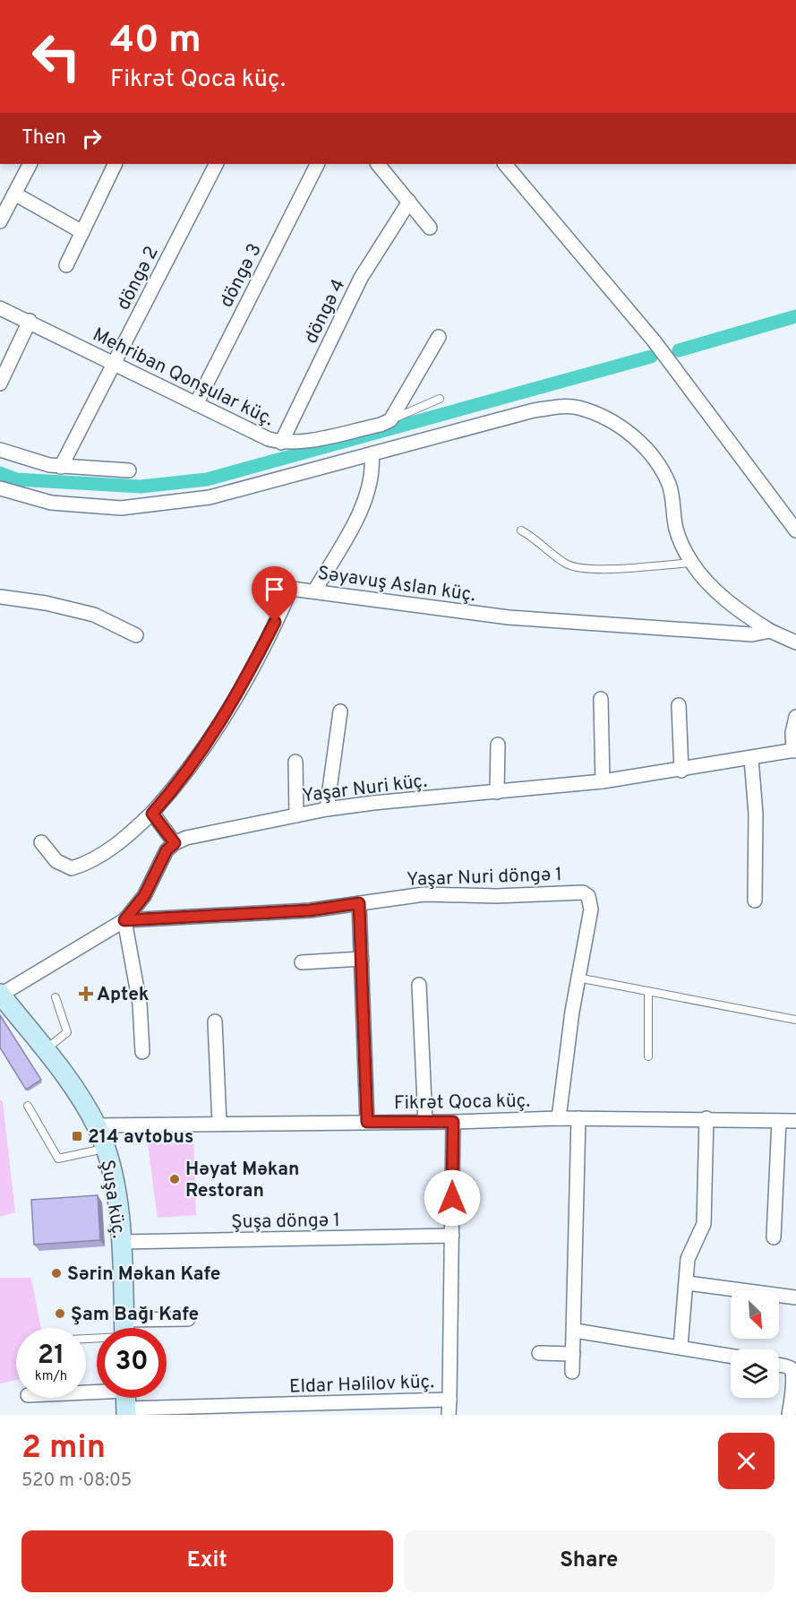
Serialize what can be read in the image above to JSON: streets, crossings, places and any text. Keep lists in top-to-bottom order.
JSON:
{
  "streets": {
    "street": [
      "döngə 3",
      "döngə 2",
      "döngə 4",
      "Mehriban Qonşular küç.",
      "Səyavuş Aslan küç.",
      "Yaşar Nuri küç.",
      "Yaşar Nuri döngə 1",
      "Fikrət Qoca küç.",
      "Şuşa küç.",
      "Şuşa döngə 1",
      "Eldar Həlilov küç."
    ]
  },
  "crossings": [
    ["döngə 3", "Mehriban Qonşular küç."],
    ["döngə 2", "Mehriban Qonşular küç."],
    ["döngə 4", "Mehriban Qonşular küç."],
    ["Yaşar Nuri döngə 1", "Fikrət Qoca küç."],
    ["Fikrət Qoca küç.", "Şuşa küç."],
    ["Fikrət Qoca küç.", "Eldar Həlilov küç."],
    ["Şuşa küç.", "Şuşa döngə 1"],
    ["Şuşa döngə 1", "Eldar Həlilov küç."]
  ],
  "places": {
    "health": ["Aptek"],
    "transit": ["214 avtobus"],
    "other": ["Həyat Məkan Restoran", "Sərin Məkan Kafe", "Şam Bağı Kafe"]
  },
  "north": "bottom right",
  "page": {
    "turn": ["40 m", "Fikrət Qoca küç."],
    "then": "Then",
    "speed": "21 km/h",
    "limit": "30",
    "heading": ["2 min", "520 m · 08:05"],
    "buttons": ["Exit", "Share"]
  }
}
